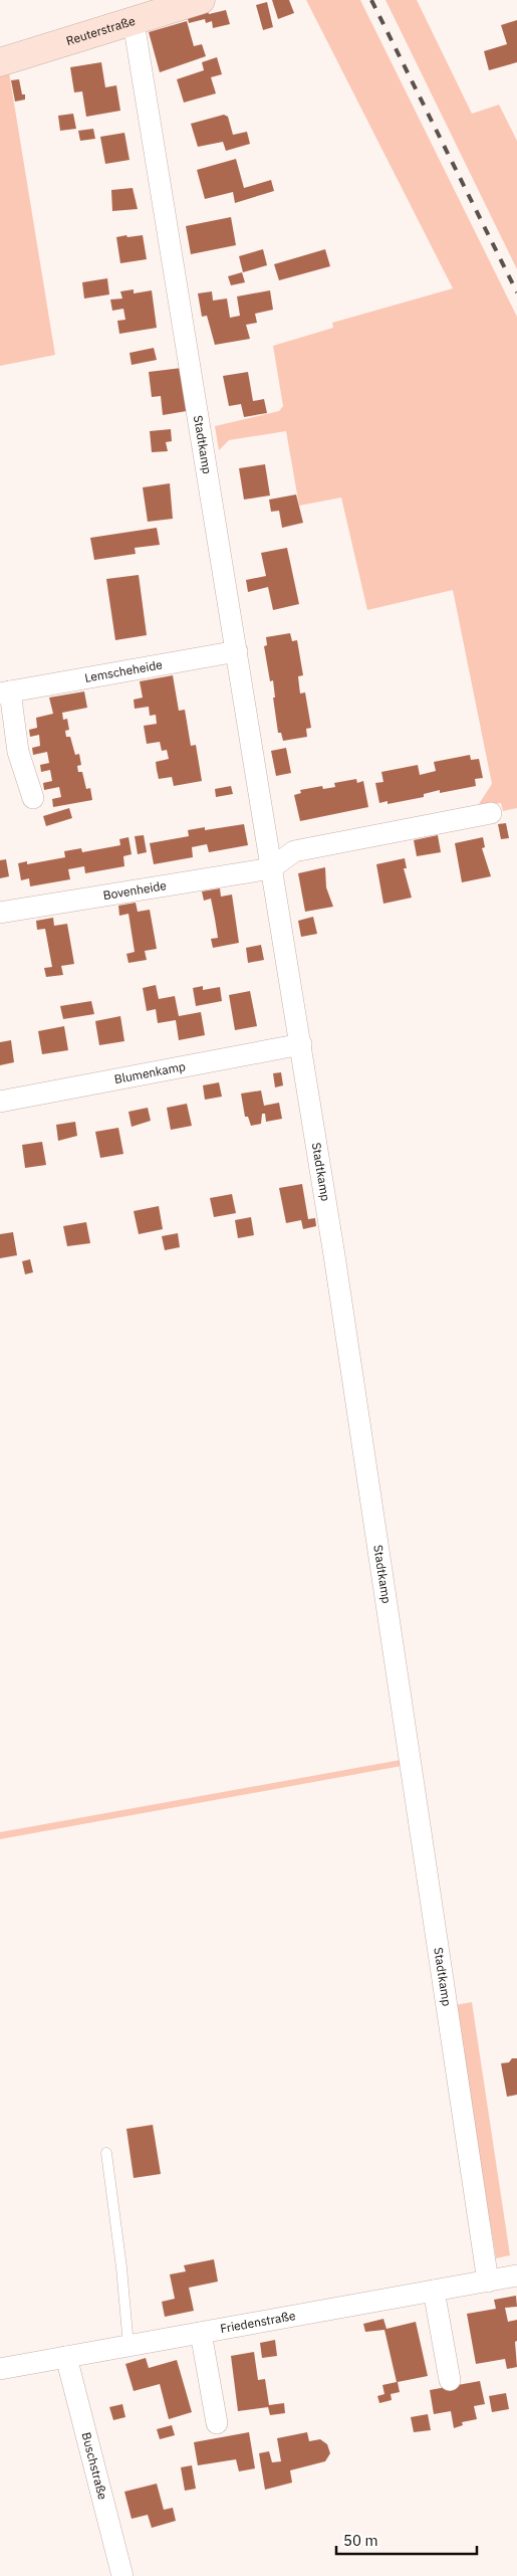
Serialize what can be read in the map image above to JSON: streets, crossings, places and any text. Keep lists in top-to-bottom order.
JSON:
{
  "streets": {
    "street": [
      "Reuterstraße",
      "Stadtkamp",
      "Lemscheheide",
      "Bovenheide",
      "Blumenkamp",
      "Friedenstraße",
      "Buschstraße"
    ]
  },
  "crossings": [
    ["Reuterstraße", "Stadtkamp"],
    ["Stadtkamp", "Lemscheheide"],
    ["Stadtkamp", "Bovenheide"],
    ["Stadtkamp", "Blumenkamp"],
    ["Stadtkamp", "Friedenstraße"],
    ["Friedenstraße", "Buschstraße"]
  ],
  "scale_bar": "50 m"
}
